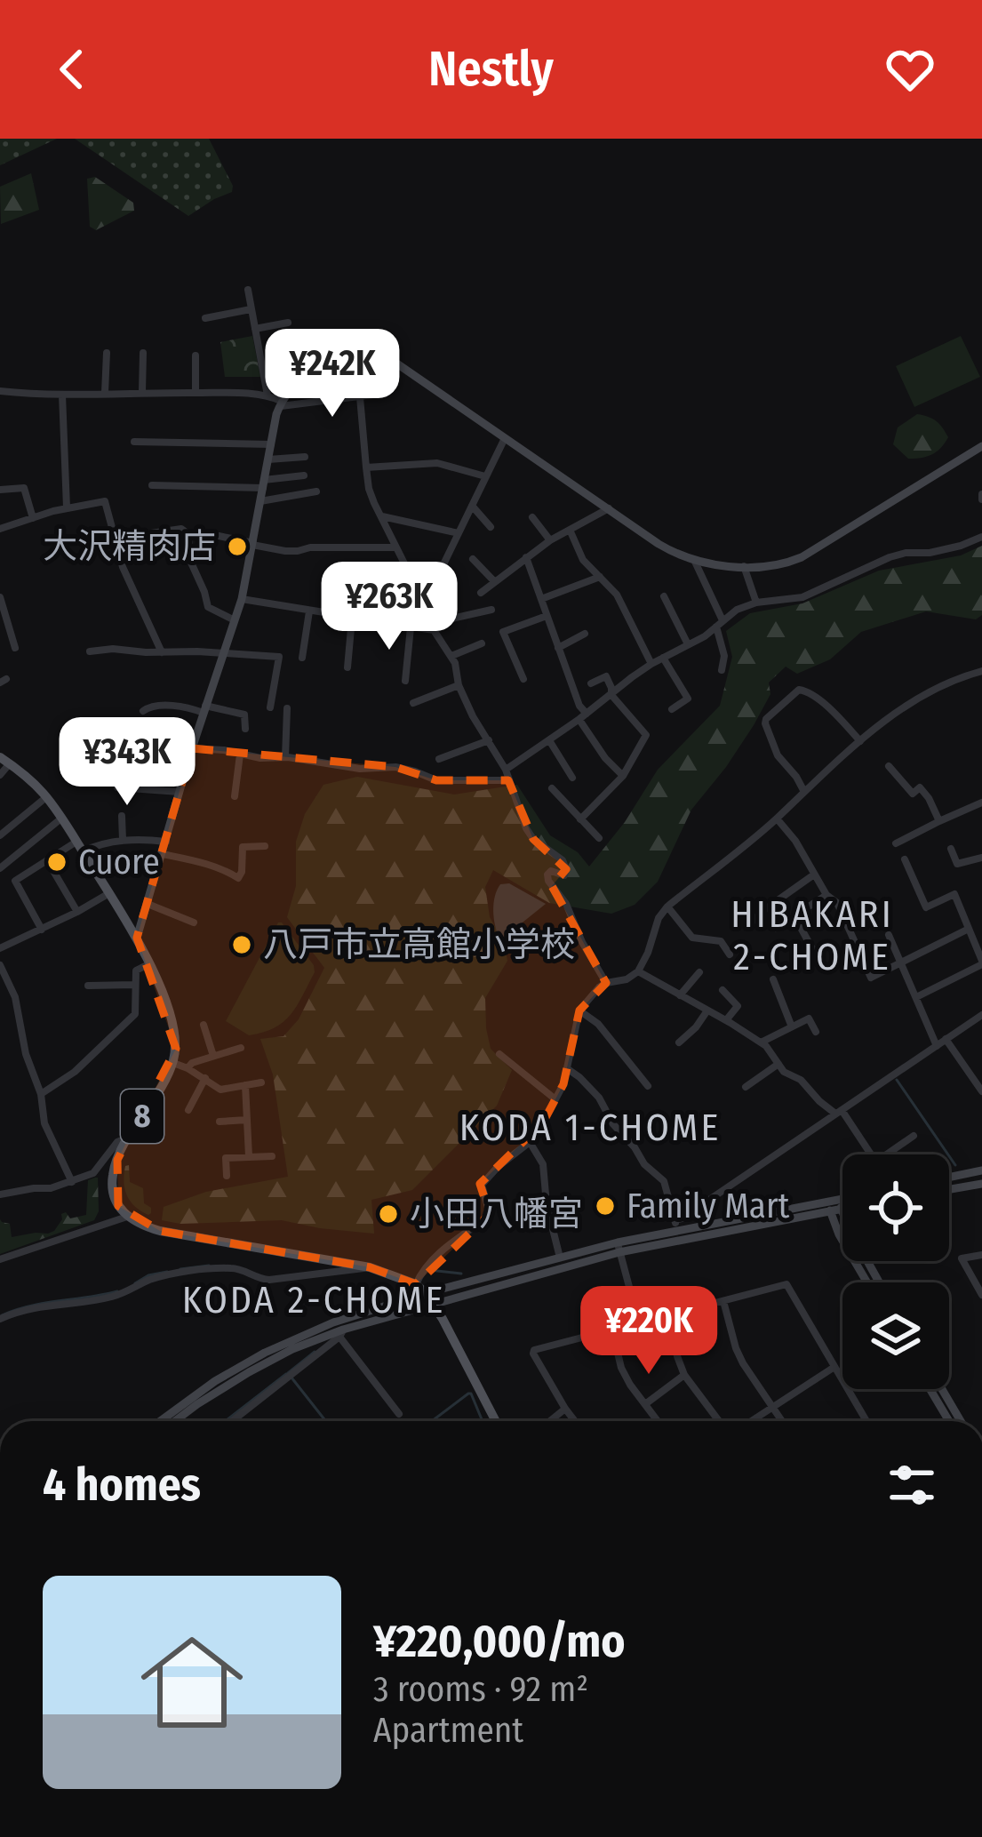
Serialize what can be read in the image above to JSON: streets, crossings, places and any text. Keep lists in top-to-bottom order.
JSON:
{
  "streets": {
    "main road": ["8"]
  },
  "districts": ["HIBAKARI 2-CHOME", "KODA 1-CHOME", "KODA 2-CHOME"],
  "places": [
    "大沢精肉店",
    "Cuore",
    "八戸市立高館小学校",
    "Family Mart",
    "小田八幡宮"
  ],
  "page": {
    "header": "Nestly",
    "price": [
      "¥242K",
      "¥263K",
      "¥343K",
      "¥220K"
    ],
    "heading": "4 homes",
    "list": [
      {
        "name": "¥220,000/mo",
        "note": "3 rooms · 92 m² · Apartment"
      }
    ]
  }
}
